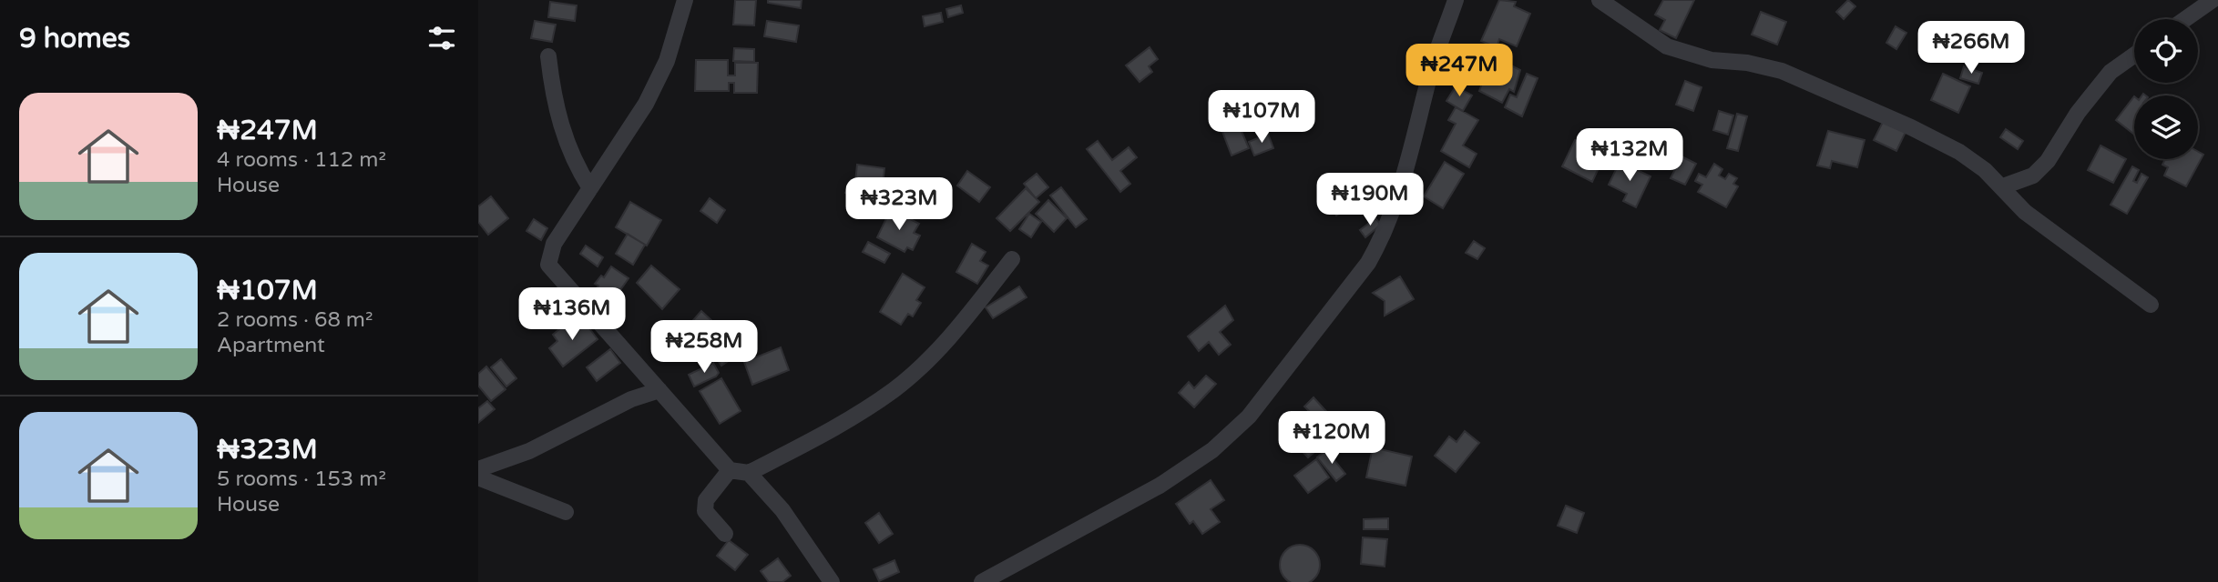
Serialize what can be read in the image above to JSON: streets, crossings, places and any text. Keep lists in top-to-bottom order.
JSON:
{
  "page": {
    "heading": "9 homes",
    "price": [
      "₦266M",
      "₦247M",
      "₦107M",
      "₦132M",
      "₦190M",
      "₦323M",
      "₦136M",
      "₦258M",
      "₦120M"
    ],
    "list": [
      {
        "name": "₦247M",
        "note": "4 rooms · 112 m² · House"
      },
      {
        "name": "₦107M",
        "note": "2 rooms · 68 m² · Apartment"
      },
      {
        "name": "₦323M",
        "note": "5 rooms · 153 m² · House"
      }
    ]
  }
}
